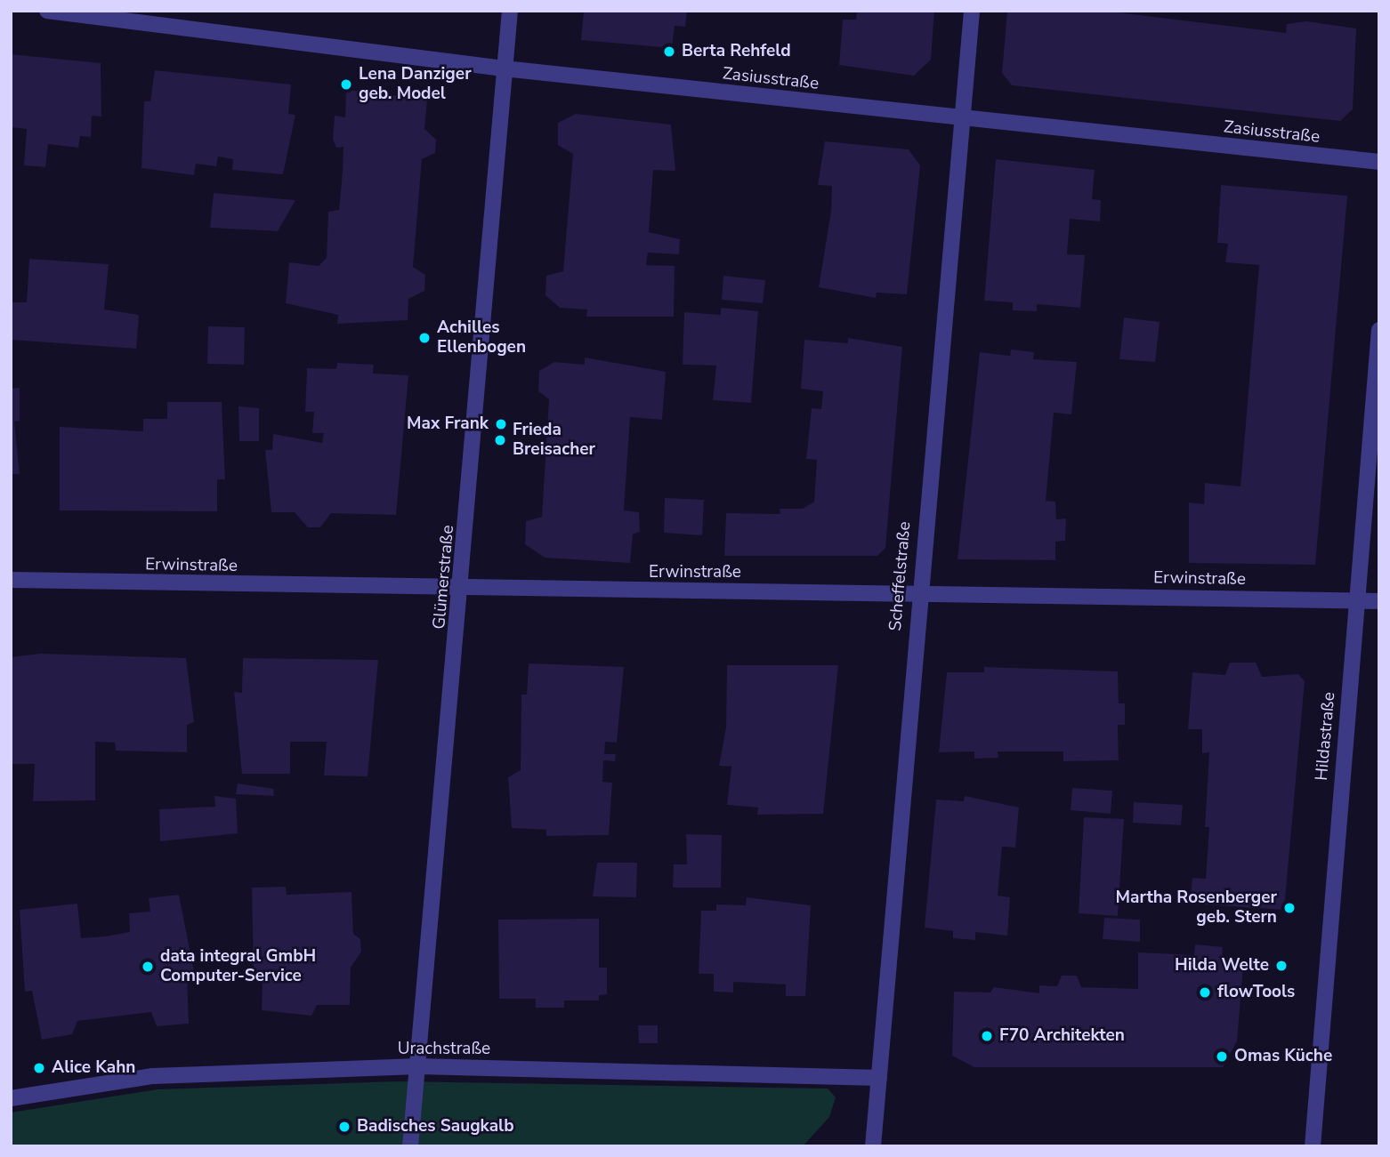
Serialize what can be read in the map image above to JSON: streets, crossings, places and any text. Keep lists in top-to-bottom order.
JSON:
{
  "streets": {
    "street": [
      "Zasiusstraße",
      "Erwinstraße",
      "Scheffelstraße",
      "Glümerstraße",
      "Hildastraße",
      "Urachstraße"
    ]
  },
  "crossings": [
    ["Zasiusstraße", "Scheffelstraße"],
    ["Zasiusstraße", "Glümerstraße"],
    ["Erwinstraße", "Scheffelstraße"],
    ["Erwinstraße", "Glümerstraße"],
    ["Erwinstraße", "Hildastraße"],
    ["Scheffelstraße", "Urachstraße"],
    ["Glümerstraße", "Urachstraße"]
  ],
  "places": [
    "Berta Rehfeld",
    "Lena Danziger geb. Model",
    "Achilles Ellenbogen",
    "Max Frank",
    "Frieda Breisacher",
    "Martha Rosenberger geb. Stern",
    "Hilda Welte",
    "data integral GmbH Computer-Service",
    "flowTools",
    "F70 Architekten",
    "Omas Küche",
    "Alice Kahn",
    "Badisches Saugkalb"
  ]
}
